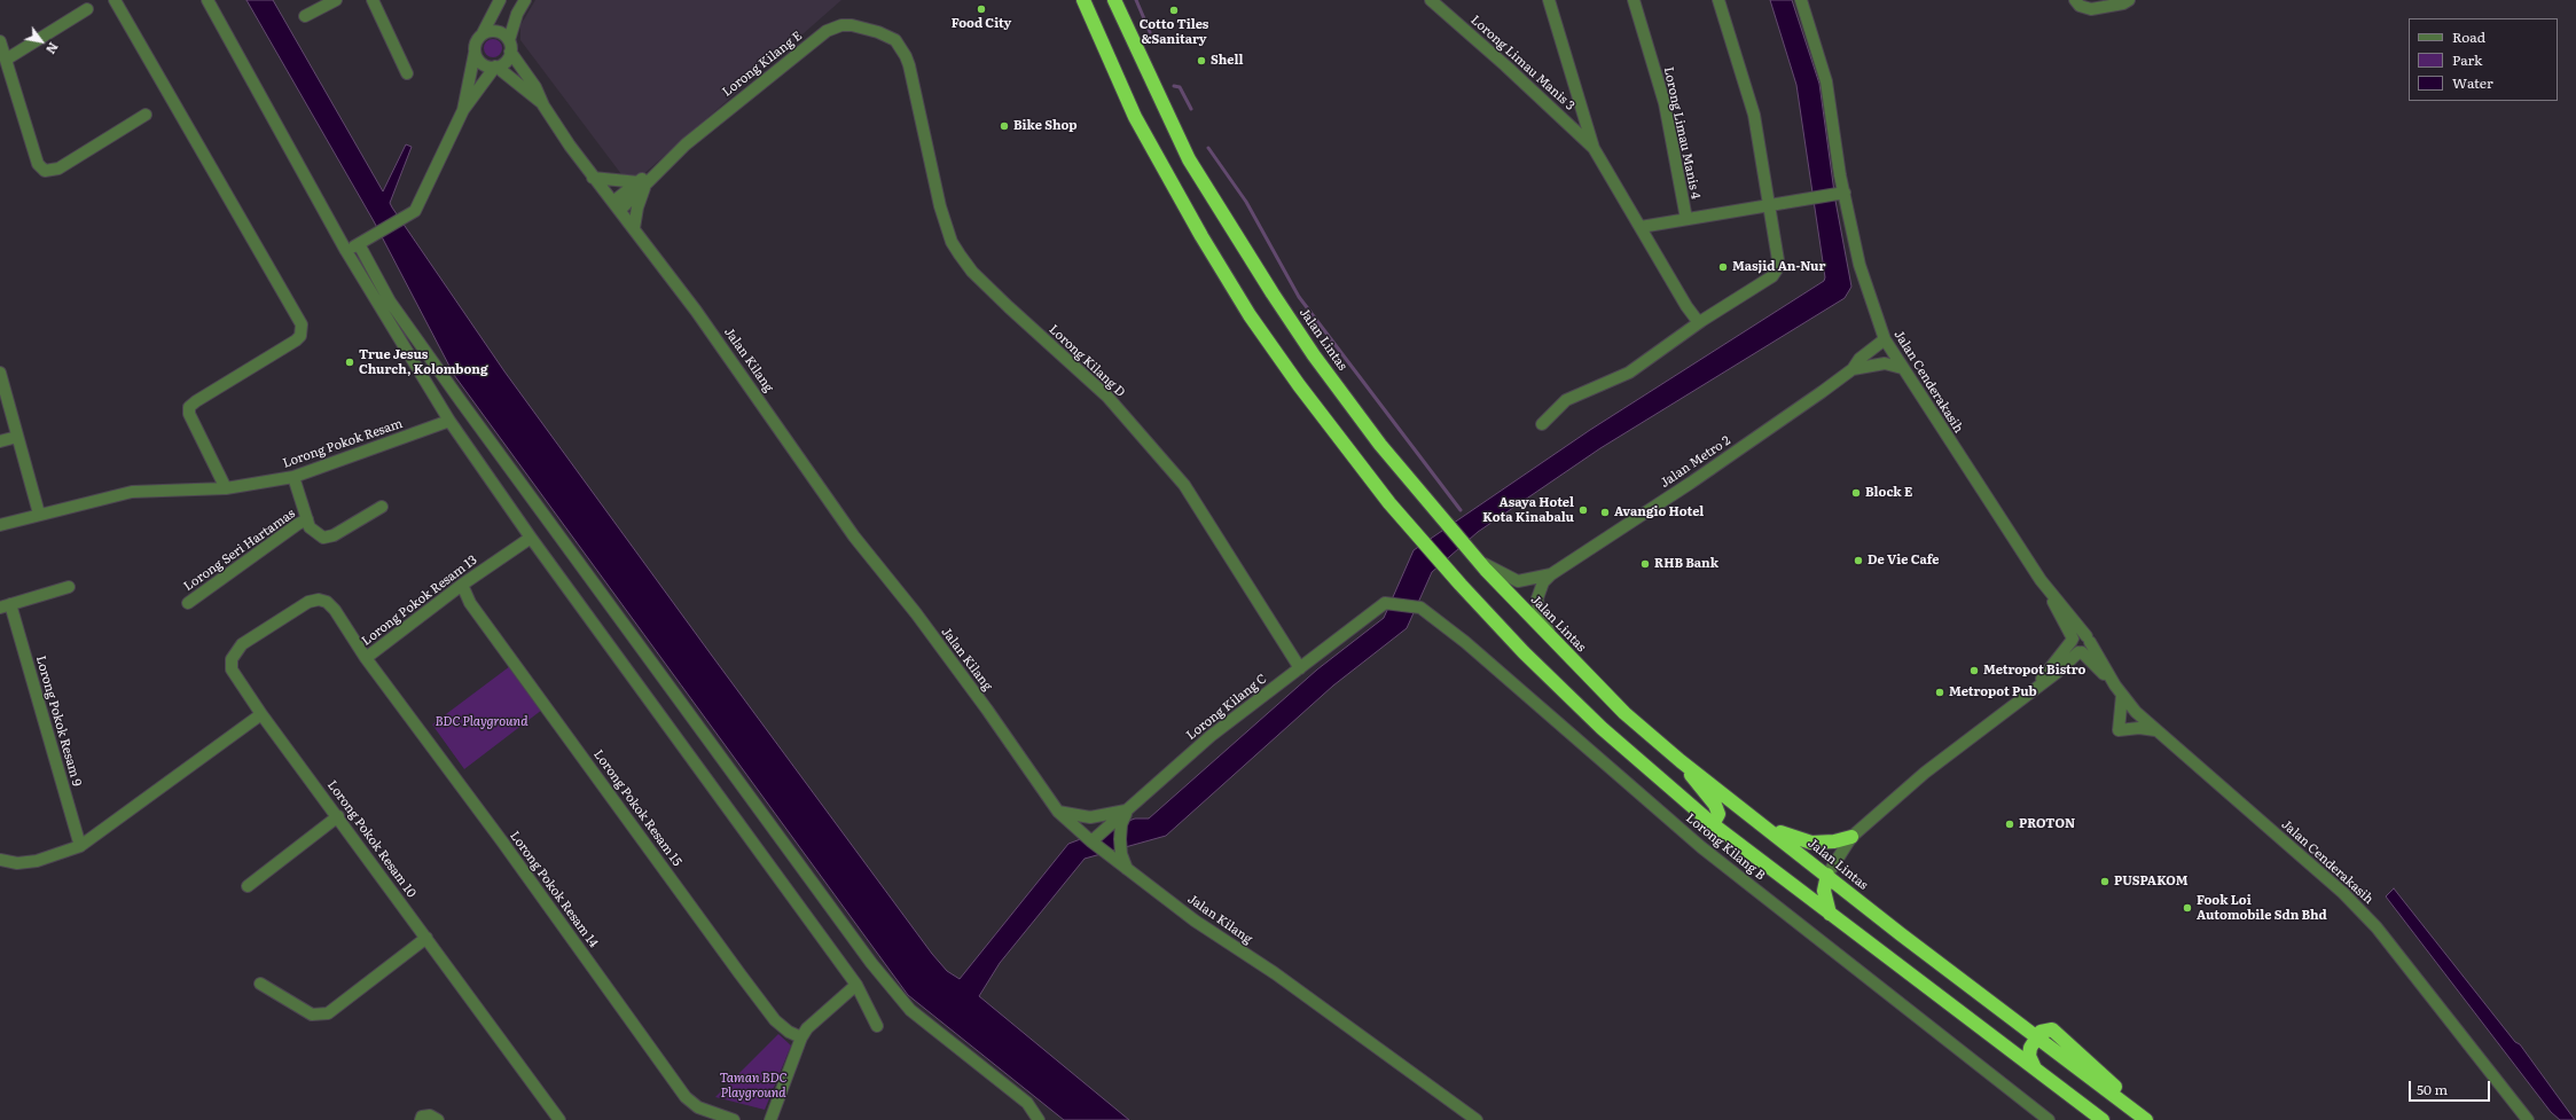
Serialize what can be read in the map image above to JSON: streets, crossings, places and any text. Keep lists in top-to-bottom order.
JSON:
{
  "streets": {
    "highway": ["Jalan Lintas"],
    "street": [
      "Lorong Limau Manis 3",
      "Lorong Kilang E",
      "Lorong Limau Manis 4",
      "Jalan Kilang",
      "Lorong Kilang D",
      "Jalan Cenderakasih",
      "Lorong Pokok Resam",
      "Jalan Metro 2",
      "Lorong Seri Hartamas",
      "Lorong Pokok Resam 13",
      "Lorong Kilang C",
      "Lorong Pokok Resam 9",
      "Lorong Pokok Resam 15",
      "Lorong Pokok Resam 10",
      "Lorong Kilang B",
      "Lorong Pokok Resam 14"
    ]
  },
  "crossings": [
    ["Lorong Kilang E", "Jalan Kilang"],
    ["Lorong Kilang E", "Lorong Kilang D"],
    ["Jalan Lintas", "Jalan Metro 2"],
    ["Jalan Kilang", "Lorong Kilang C"],
    ["Lorong Kilang D", "Lorong Kilang C"],
    ["Jalan Cenderakasih", "Jalan Metro 2"],
    ["Lorong Pokok Resam", "Lorong Seri Hartamas"],
    ["Lorong Pokok Resam 13", "Lorong Pokok Resam 15"],
    ["Lorong Pokok Resam 13", "Lorong Pokok Resam 10"],
    ["Lorong Pokok Resam 13", "Lorong Pokok Resam 14"],
    ["Lorong Kilang C", "Lorong Kilang B"]
  ],
  "parks": ["BDC Playground", "Taman BDC Playground"],
  "places": [
    "Food City",
    "Cotto Tiles &Sanitary",
    "Shell",
    "Bike Shop",
    "Masjid An-Nur",
    "True Jesus Church, Kolombong",
    "Block E",
    "Asaya Hotel Kota Kinabalu",
    "Avangio Hotel",
    "De Vie Cafe",
    "RHB Bank",
    "Metropot Bistro",
    "Metropot Pub",
    "PROTON",
    "PUSPAKOM",
    "Fook Loi Automobile Sdn Bhd"
  ],
  "legend": ["Road", "Park", "Water"],
  "scale_bar": "50 m",
  "north": "bottom right"
}
